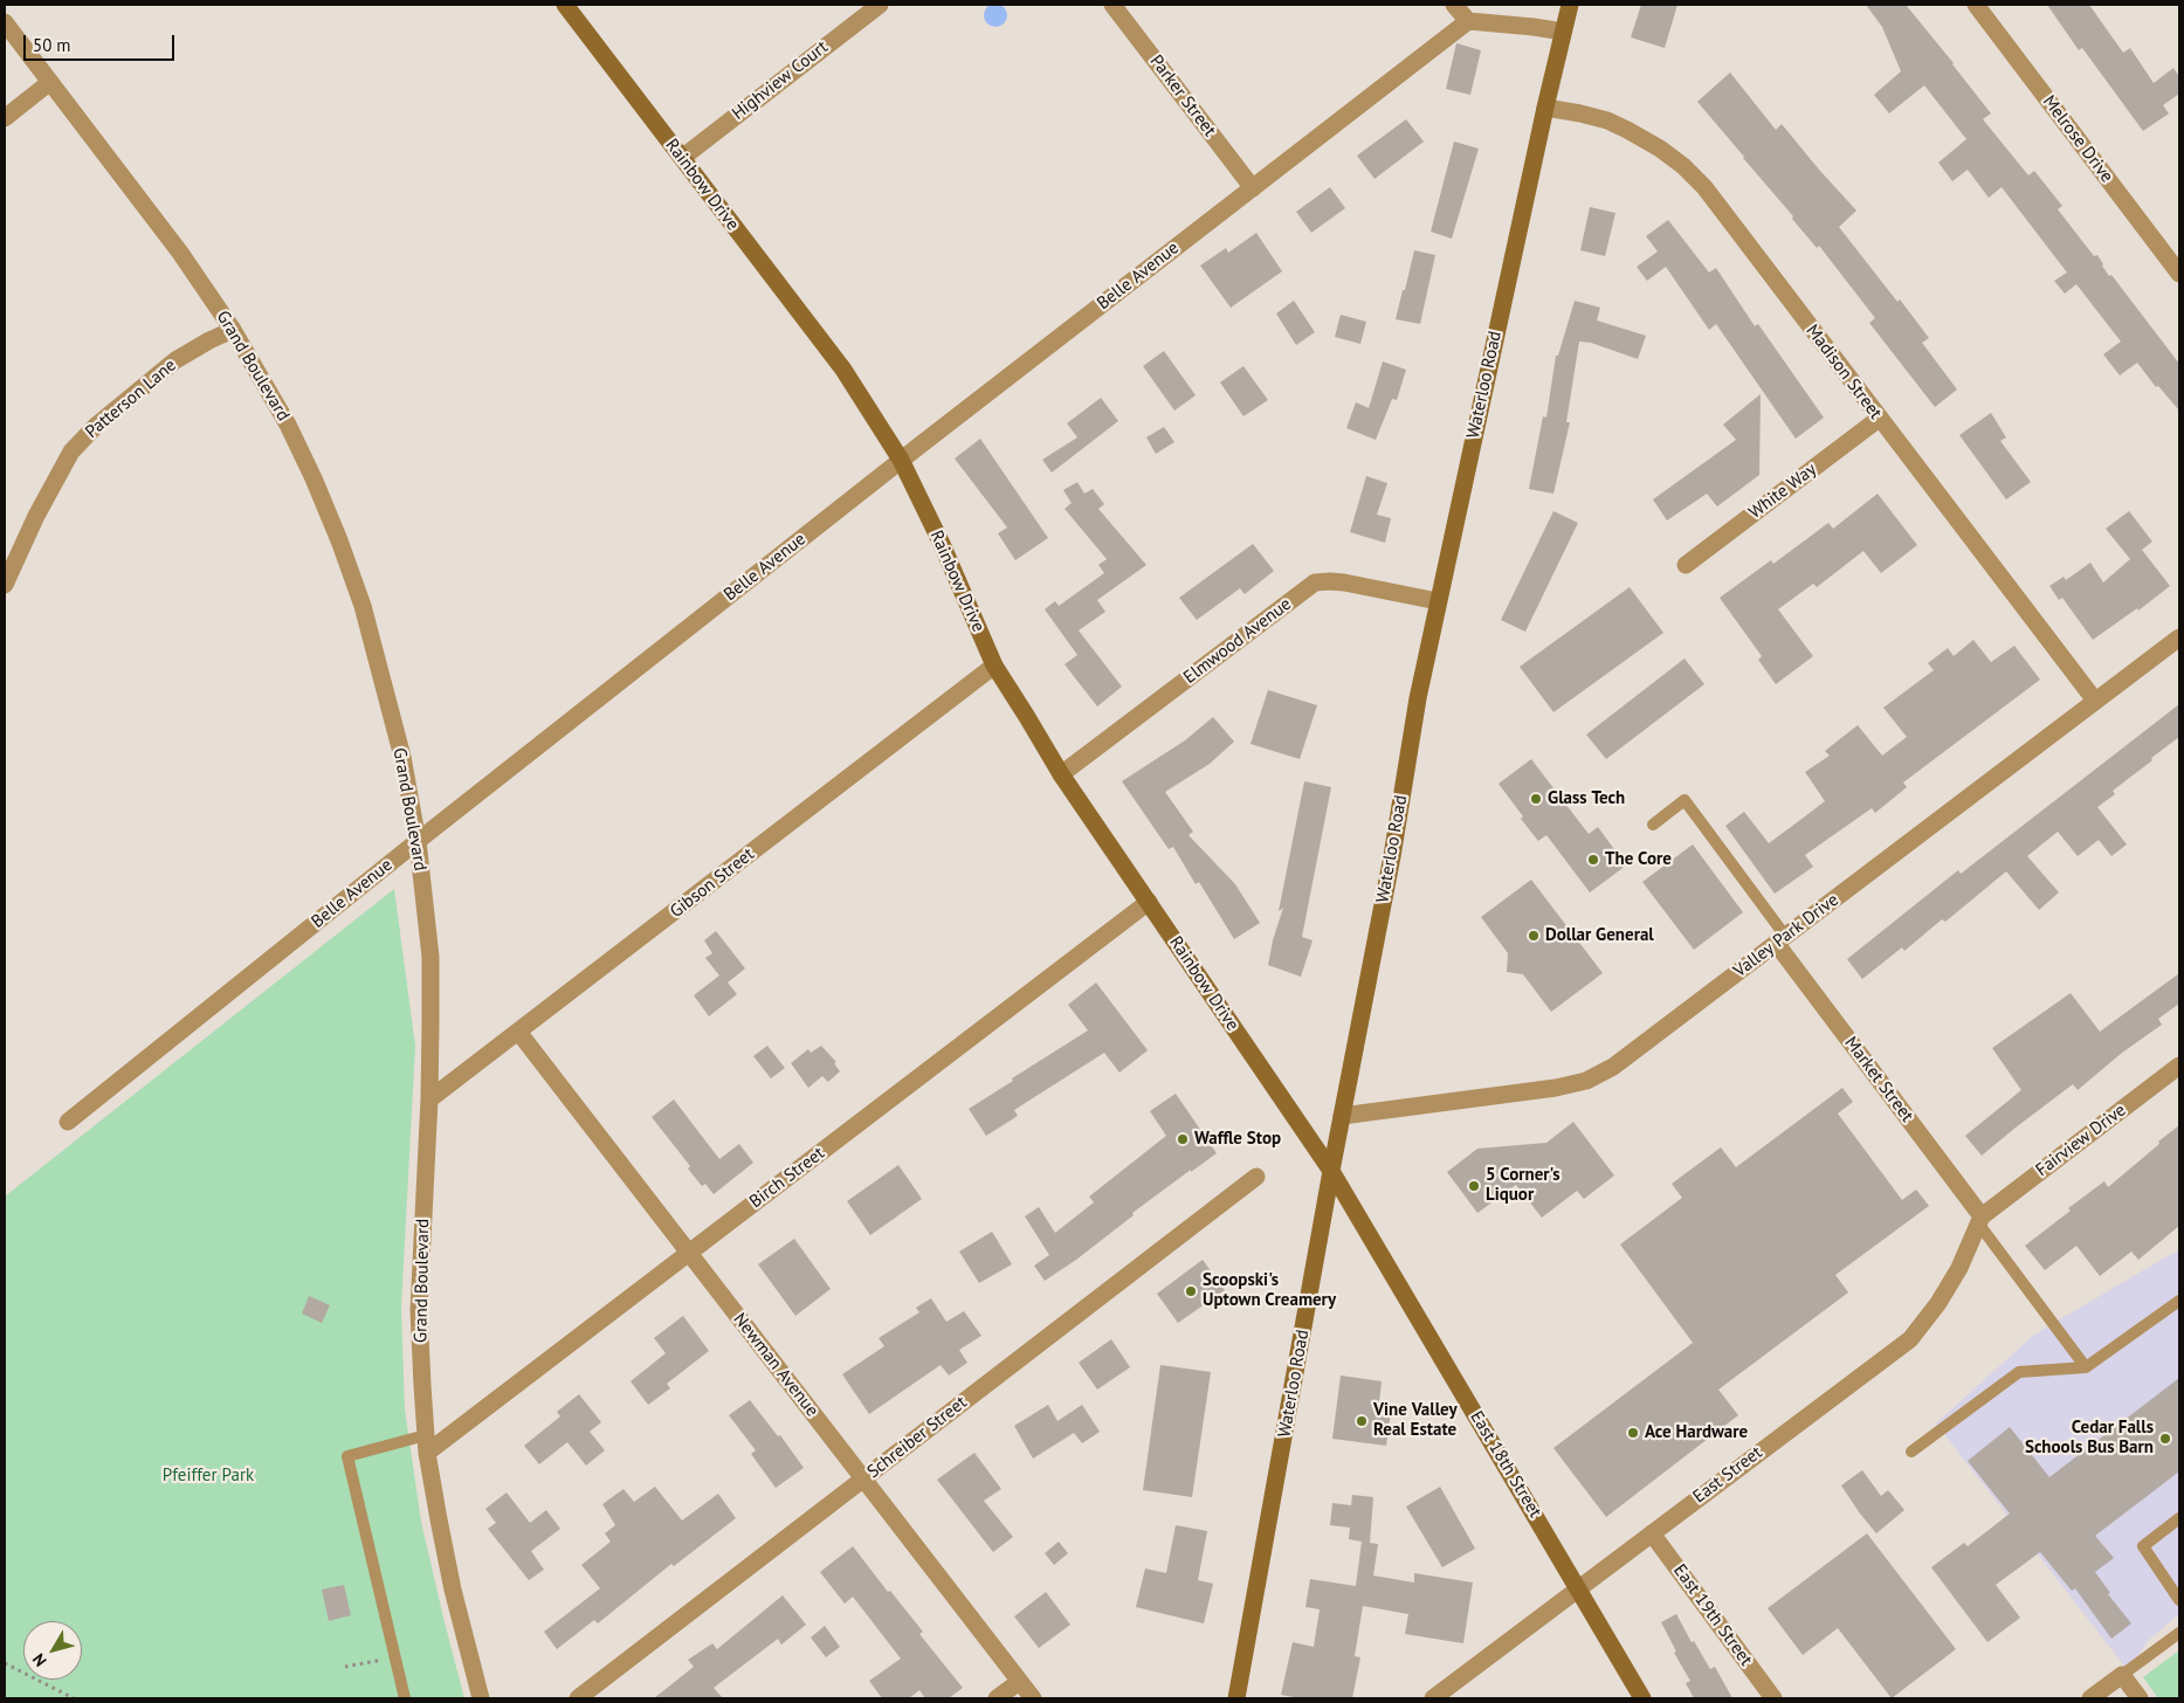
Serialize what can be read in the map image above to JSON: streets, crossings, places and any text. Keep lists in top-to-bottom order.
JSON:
{
  "streets": {
    "main road": ["Rainbow Drive", "Waterloo Road", "East 18th Street"],
    "street": [
      "Highview Court",
      "Parker Street",
      "Melrose Drive",
      "Belle Avenue",
      "Grand Boulevard",
      "Madison Street",
      "Patterson Lane",
      "White Way",
      "Elmwood Avenue",
      "Gibson Street",
      "Valley Park Drive",
      "Market Street",
      "Fairview Drive",
      "Birch Street",
      "Newman Avenue",
      "Schreiber Street",
      "East Street",
      "East 19th Street"
    ]
  },
  "crossings": [
    ["Highview Court", "Rainbow Drive"],
    ["Parker Street", "Belle Avenue"],
    ["Rainbow Drive", "Belle Avenue"],
    ["Rainbow Drive", "Waterloo Road"],
    ["Rainbow Drive", "Elmwood Avenue"],
    ["Rainbow Drive", "Gibson Street"],
    ["Rainbow Drive", "Birch Street"],
    ["Rainbow Drive", "East 18th Street"],
    ["Belle Avenue", "Grand Boulevard"],
    ["Grand Boulevard", "Patterson Lane"],
    ["Grand Boulevard", "Gibson Street"],
    ["Grand Boulevard", "Birch Street"],
    ["Madison Street", "Waterloo Road"],
    ["Madison Street", "White Way"],
    ["Madison Street", "Valley Park Drive"],
    ["Waterloo Road", "Elmwood Avenue"],
    ["Waterloo Road", "Valley Park Drive"],
    ["Waterloo Road", "East 18th Street"],
    ["Gibson Street", "Newman Avenue"],
    ["Valley Park Drive", "Market Street"],
    ["Market Street", "Fairview Drive"],
    ["Market Street", "East Street"],
    ["Fairview Drive", "East Street"],
    ["Birch Street", "Newman Avenue"],
    ["Newman Avenue", "Schreiber Street"],
    ["East 18th Street", "East Street"],
    ["East Street", "East 19th Street"]
  ],
  "parks": ["Pfeiffer Park"],
  "places": [
    "Glass Tech",
    "The Core",
    "Dollar General",
    "Waffle Stop",
    "5 Corner's Liquor",
    "Scoopski's Uptown Creamery",
    "Vine Valley Real Estate",
    "Ace Hardware",
    "Cedar Falls Schools Bus Barn"
  ],
  "scale_bar": "50 m",
  "north": "bottom left"
}
